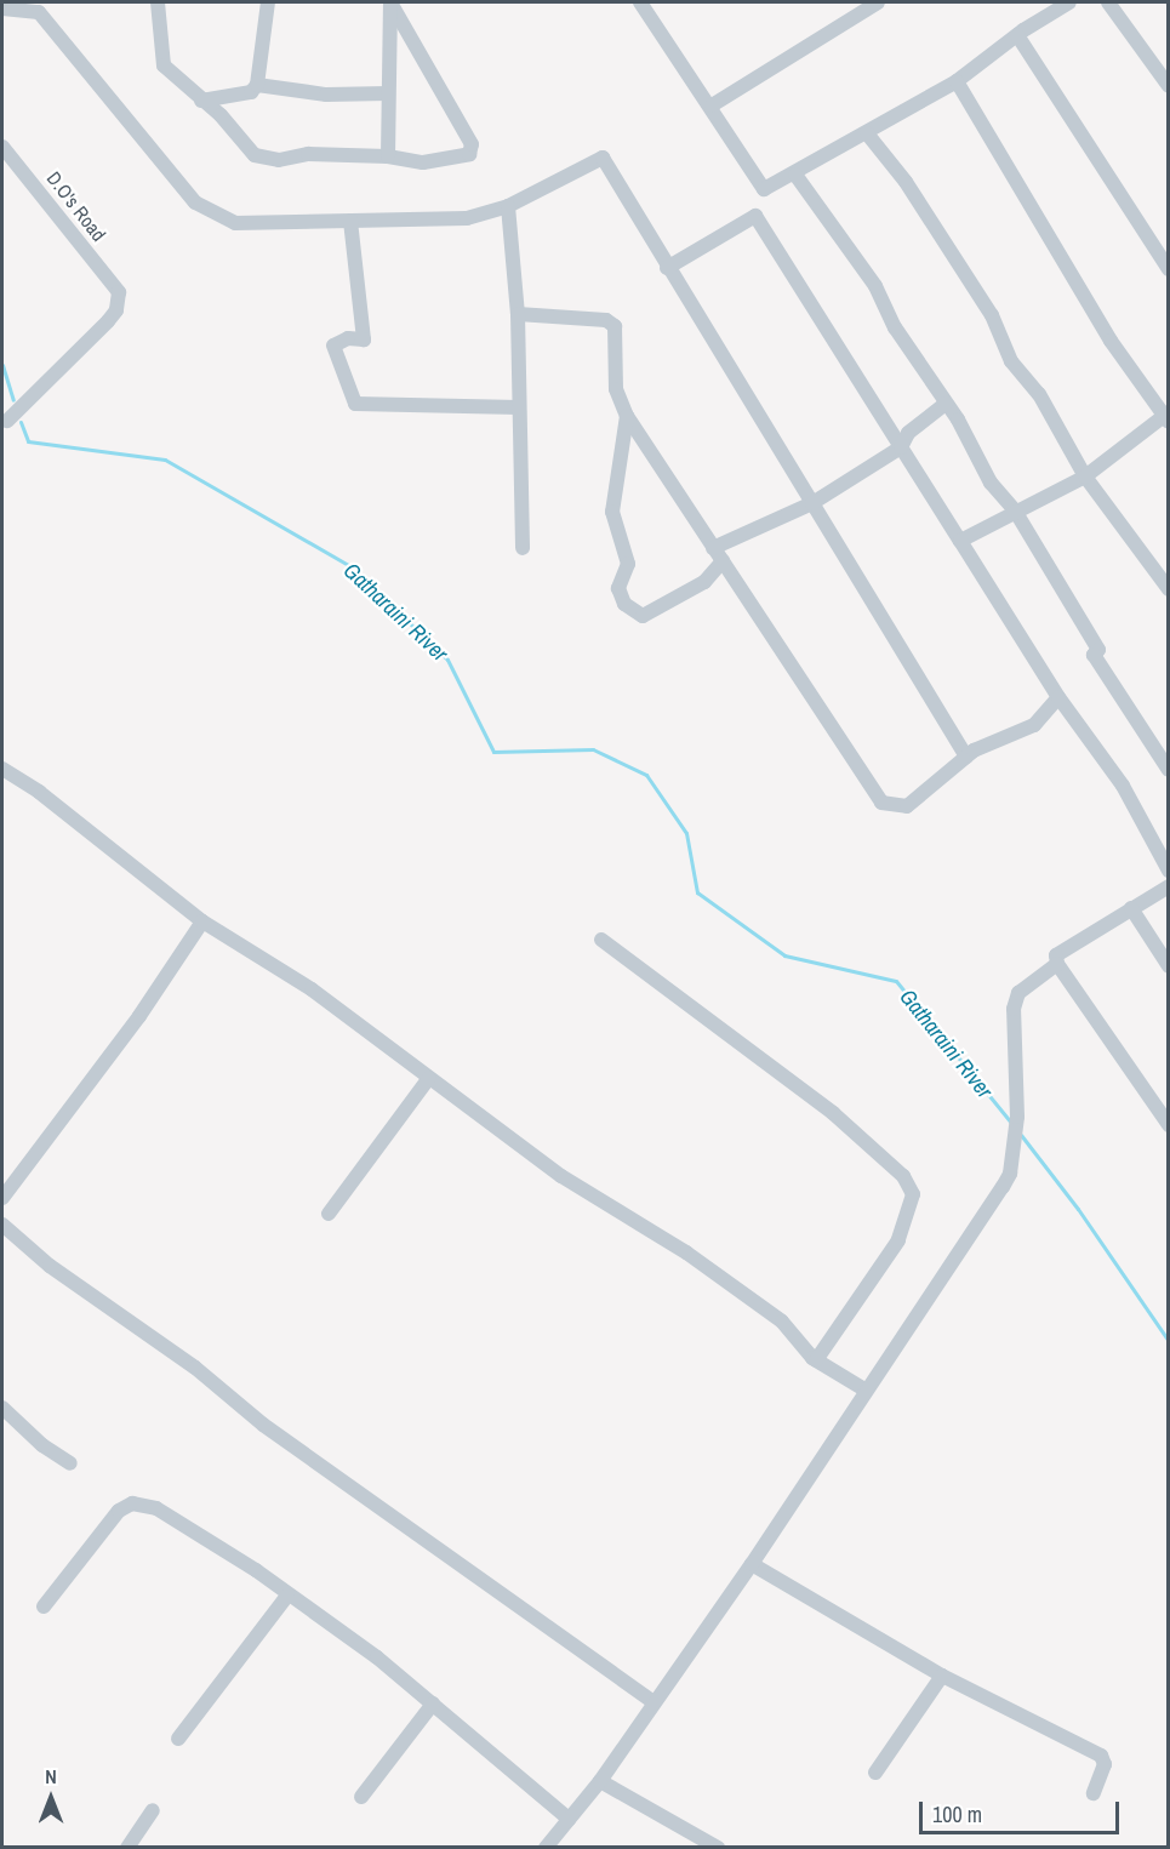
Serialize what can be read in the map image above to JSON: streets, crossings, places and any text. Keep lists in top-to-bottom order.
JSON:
{
  "streets": {
    "street": ["D.O's Road"]
  },
  "water": ["Gatharaini River"],
  "scale_bar": "100 m",
  "north": "top"
}
